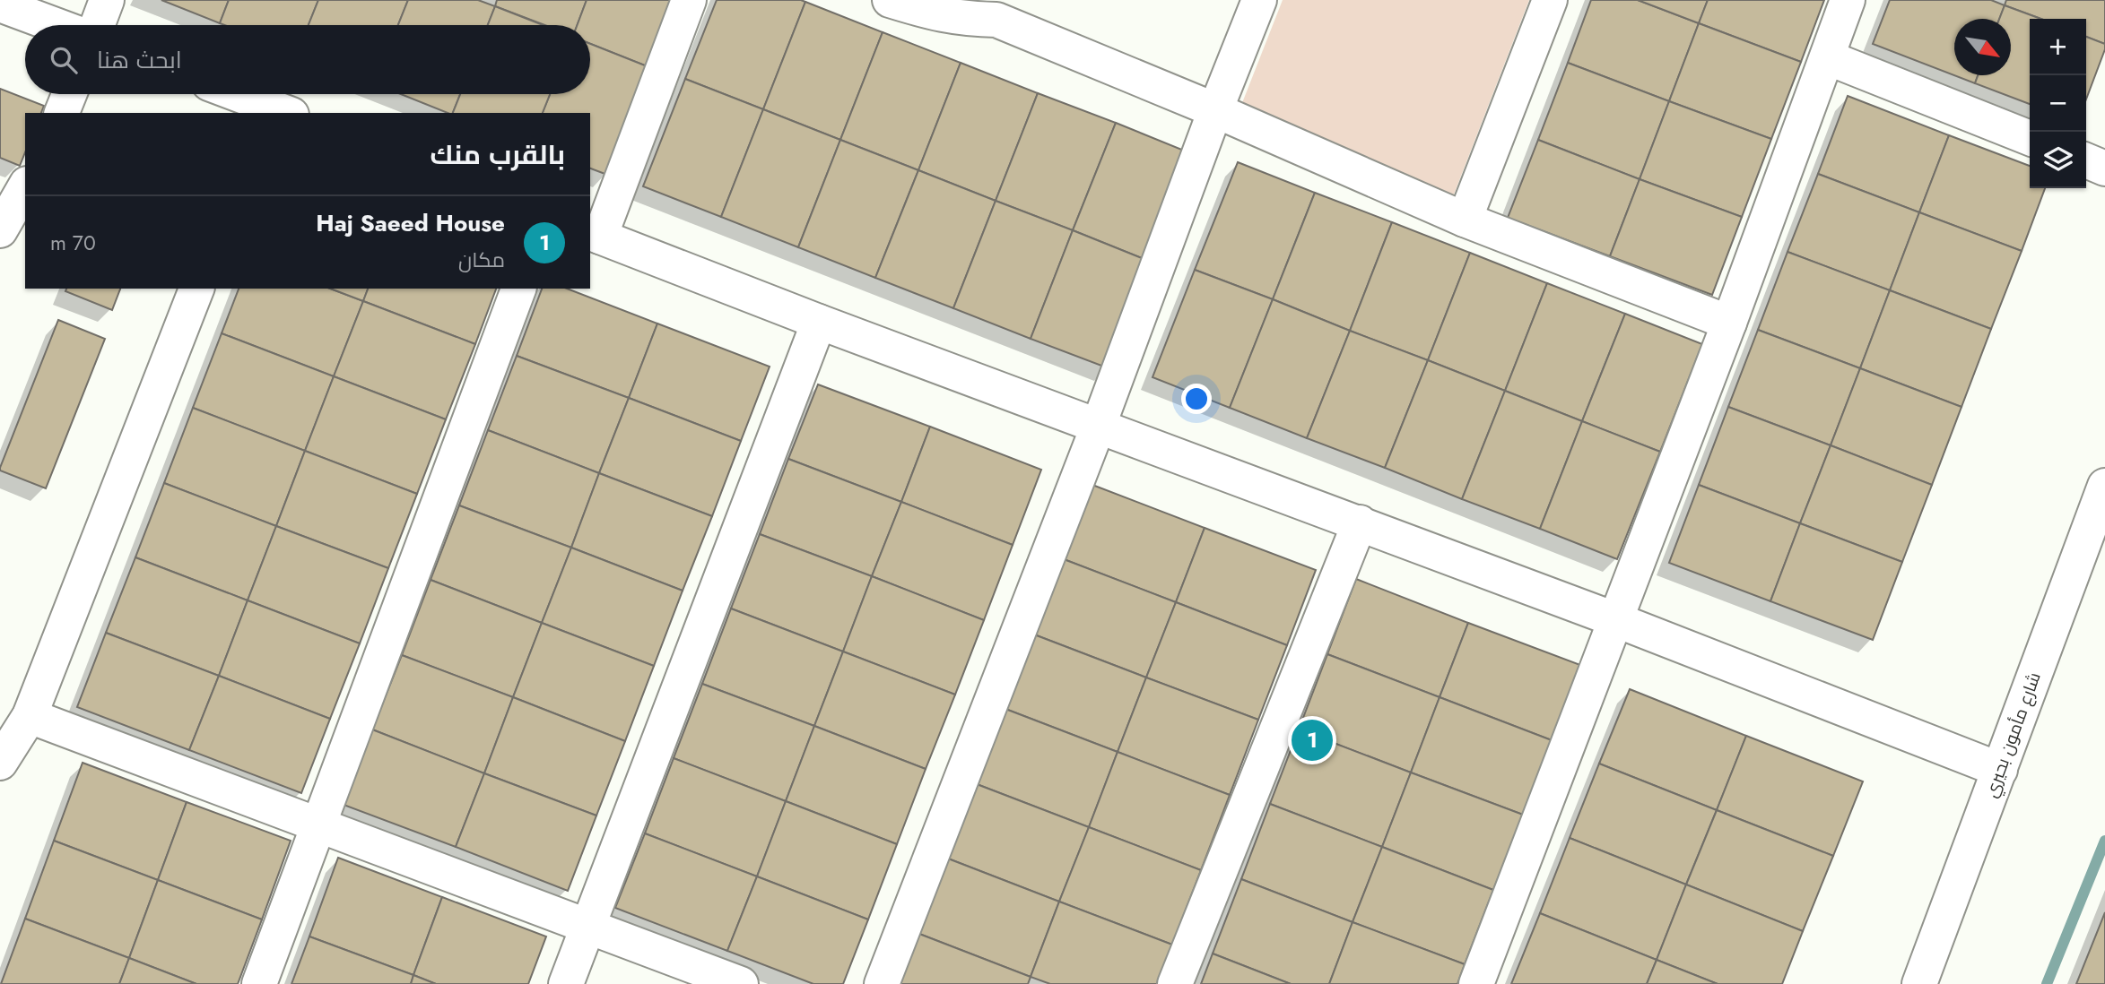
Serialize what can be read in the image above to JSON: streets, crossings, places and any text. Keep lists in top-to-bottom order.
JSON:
{
  "streets": {
    "street": ["شارع مأمون بحيري"]
  },
  "north": "bottom right",
  "page": {
    "map_buttons": ["+", "−"],
    "search": "ابحث هنا",
    "heading": "بالقرب منك",
    "list": [
      {
        "mark": "1",
        "name": "Haj Saeed House",
        "note": "مكان",
        "value": "70 m"
      }
    ],
    "pins": "1"
  }
}
